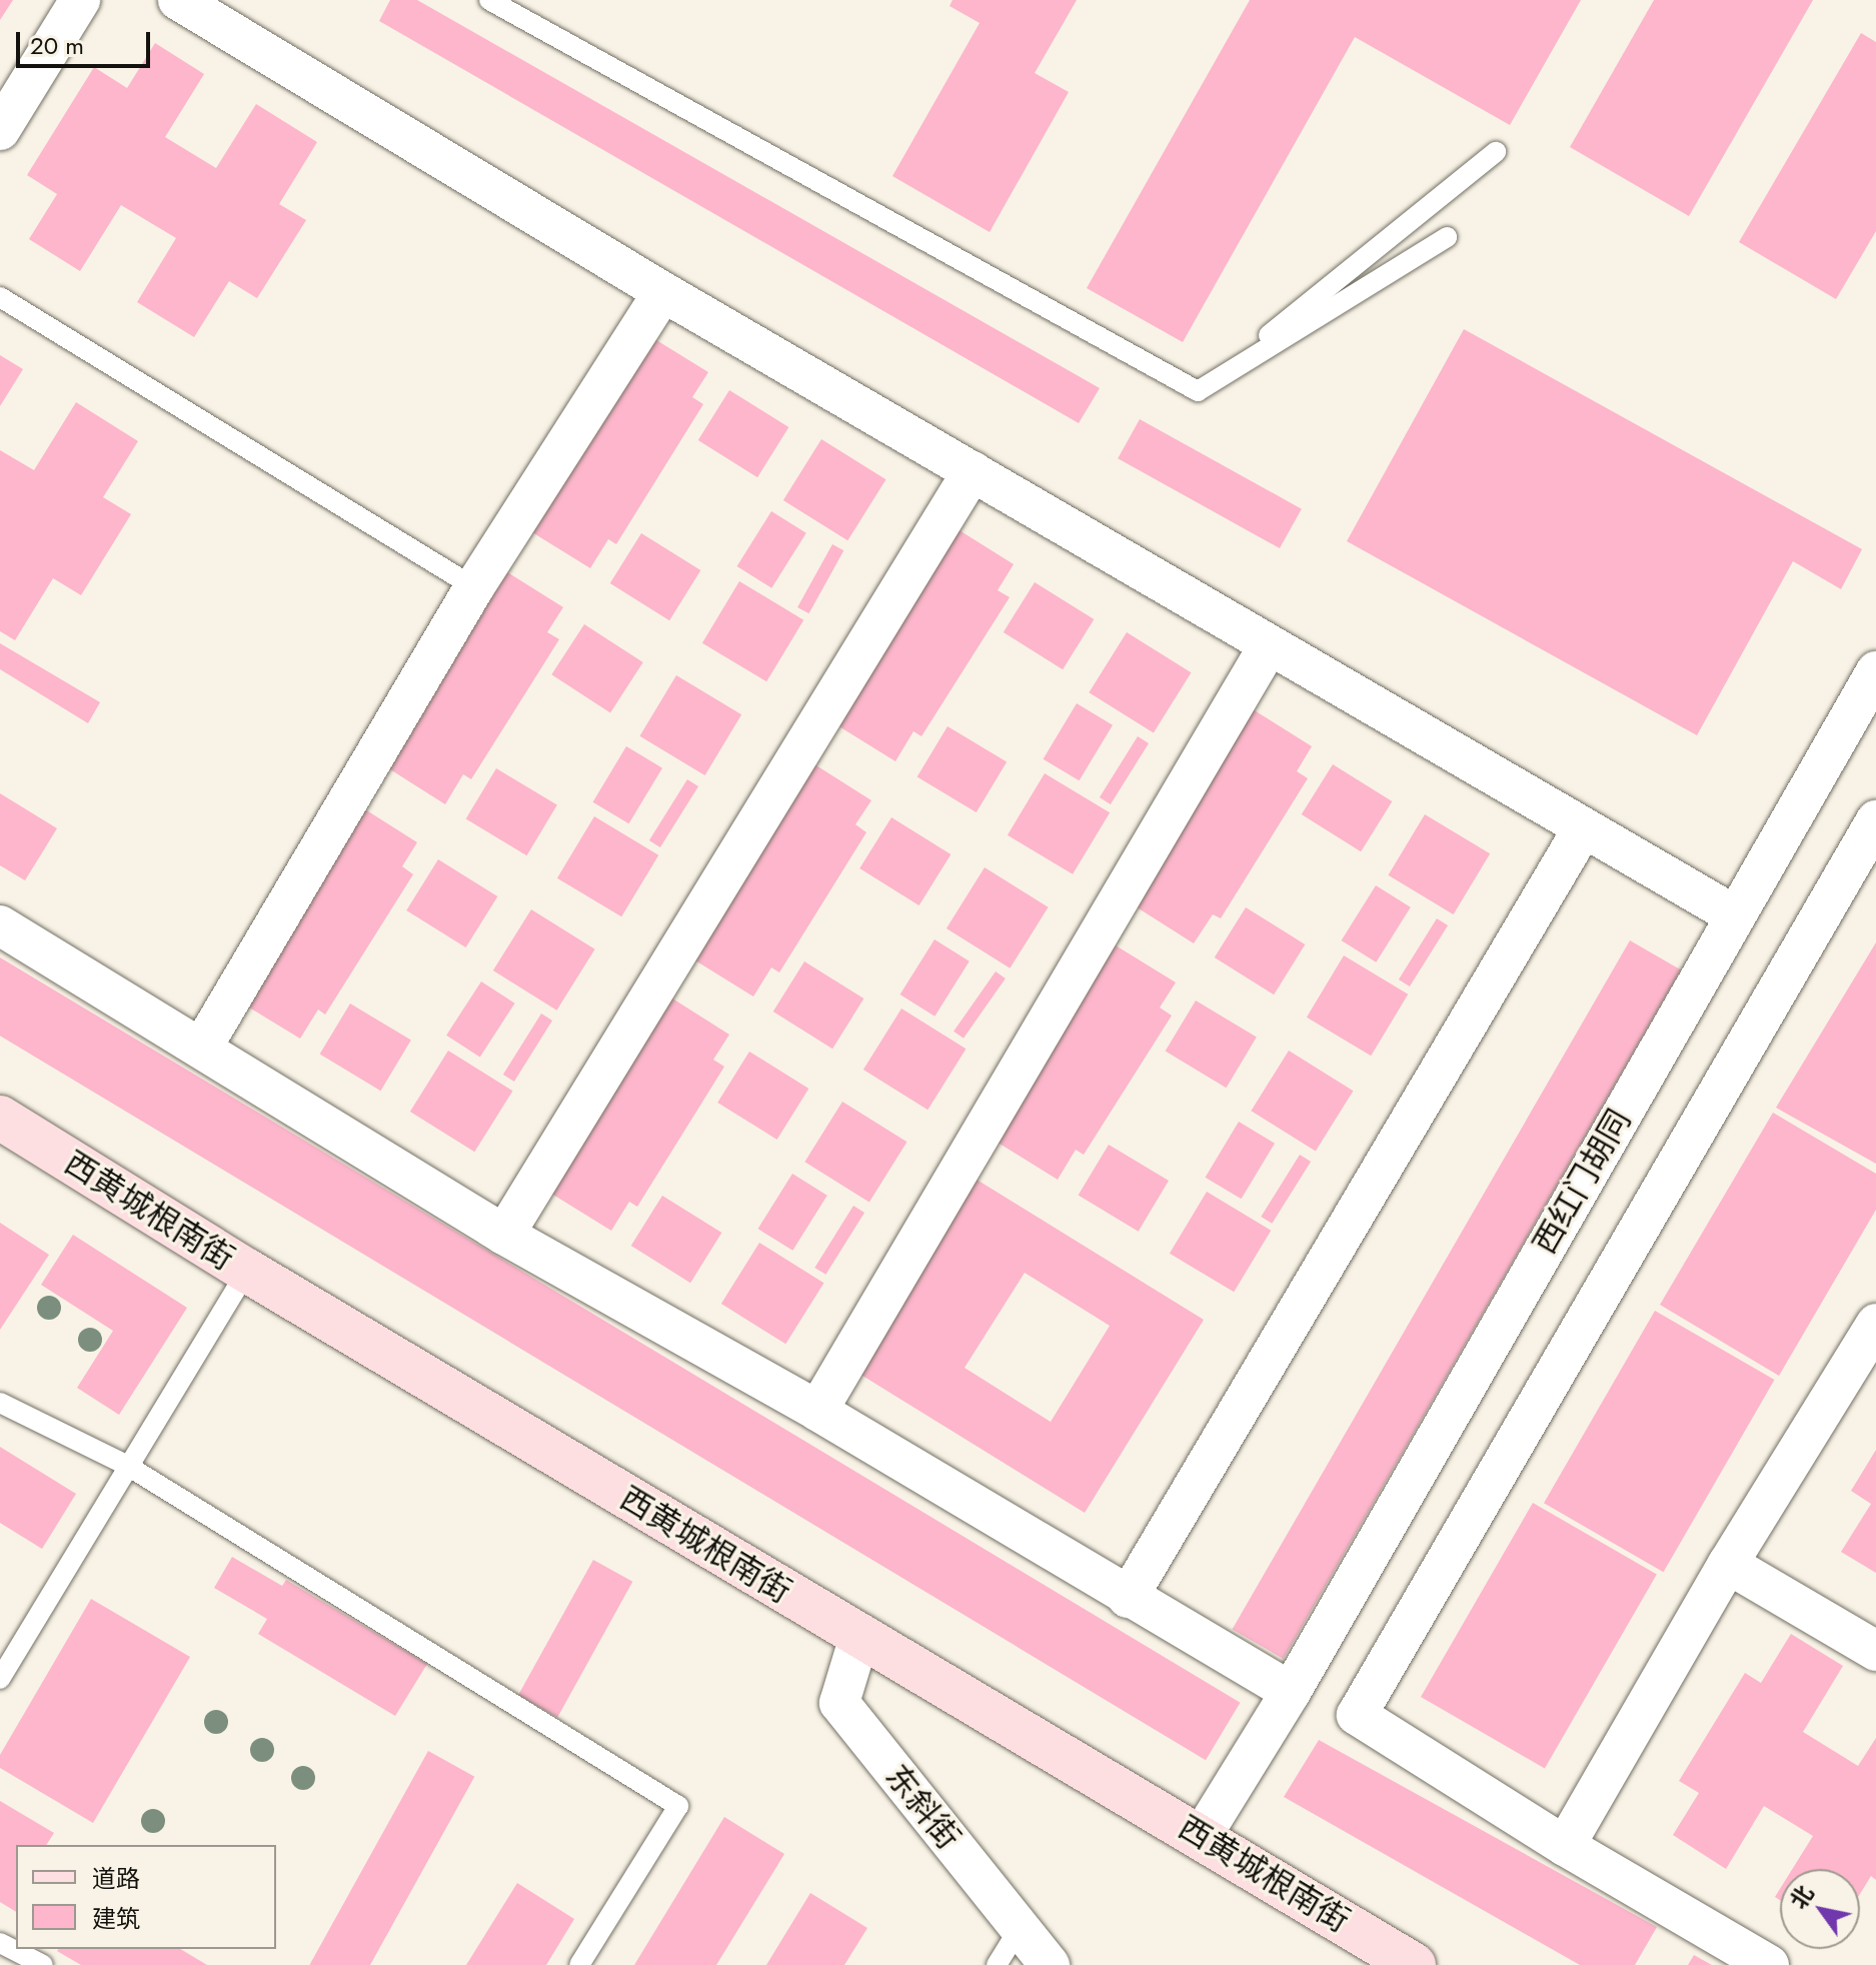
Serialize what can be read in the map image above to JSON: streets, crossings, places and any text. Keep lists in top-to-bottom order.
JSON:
{
  "streets": {
    "main road": ["西黄城根南街"],
    "street": ["西红门胡同", "东斜街"]
  },
  "crossings": [
    ["西红门胡同", "西黄城根南街"],
    ["西黄城根南街", "东斜街"]
  ],
  "legend": ["道路", "建筑"],
  "scale_bar": "20 m",
  "north": "top left"
}
